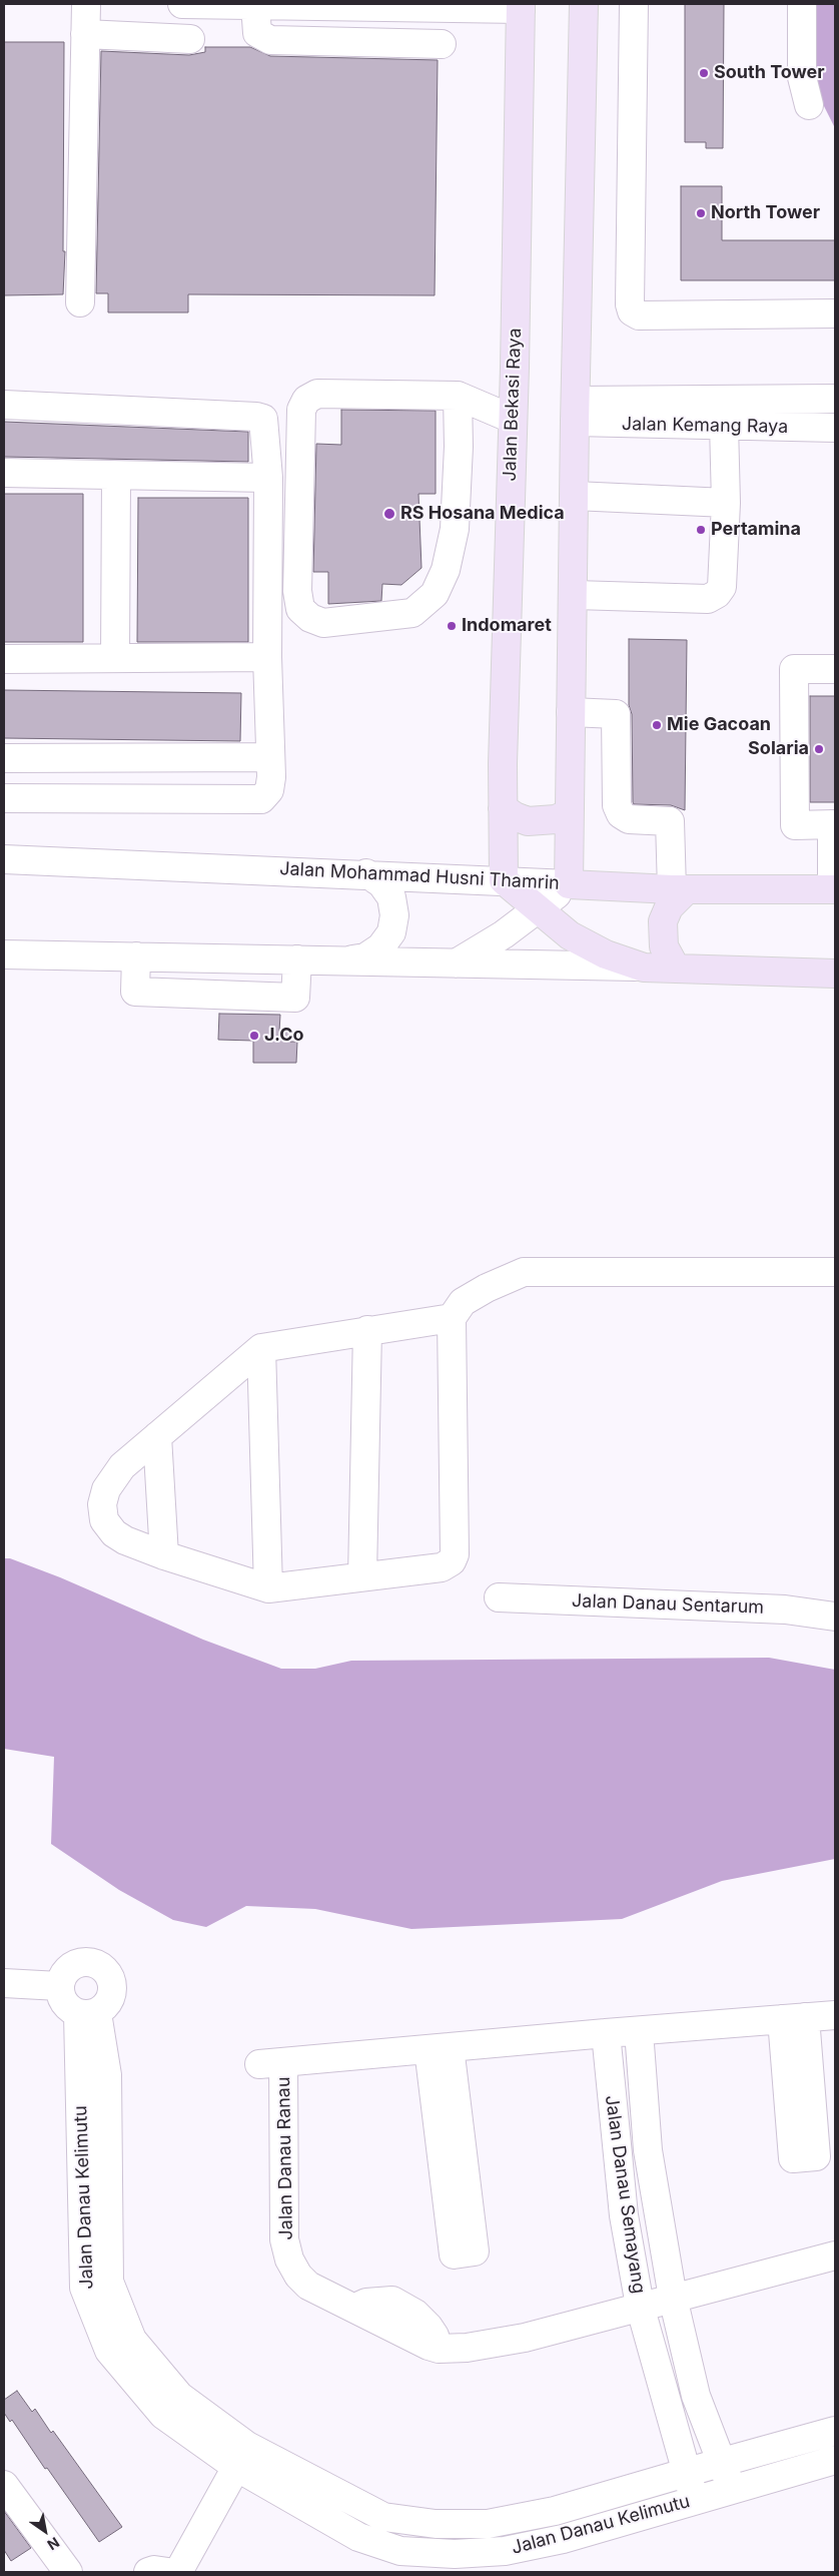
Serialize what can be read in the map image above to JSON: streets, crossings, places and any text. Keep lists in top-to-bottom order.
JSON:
{
  "streets": {
    "main road": ["Jalan Bekasi Raya", "Jalan Mohammad Husni Thamrin"],
    "street": [
      "Jalan Kemang Raya",
      "Jalan Danau Sentarum",
      "Jalan Danau Ranau",
      "Jalan Danau Semayang",
      "Jalan Danau Kelimutu"
    ]
  },
  "crossings": [
    ["Jalan Bekasi Raya", "Jalan Mohammad Husni Thamrin"],
    ["Jalan Danau Ranau", "Jalan Danau Semayang"],
    ["Jalan Danau Semayang", "Jalan Danau Kelimutu"]
  ],
  "places": [
    "South Tower",
    "North Tower",
    "RS Hosana Medica",
    "Pertamina",
    "Indomaret",
    "Mie Gacoan",
    "Solaria",
    "J.Co"
  ],
  "north": "bottom right"
}
